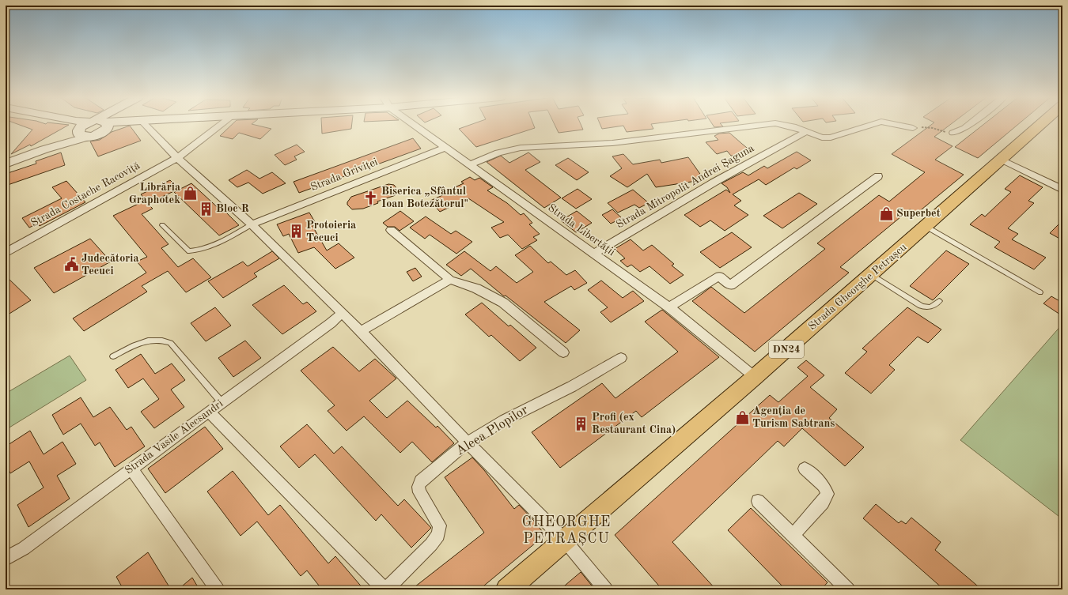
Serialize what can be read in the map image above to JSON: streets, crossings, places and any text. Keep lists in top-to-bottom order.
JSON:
{
  "streets": {
    "main road": ["Strada Gheorghe Petrașcu", "DN24"],
    "street": [
      "Strada Griviței",
      "Strada Mitropolit Andrei Șaguna",
      "Strada Costache Racoviță",
      "Strada Libertății",
      "Aleea Plopilor",
      "Strada Vasile Alecsandri"
    ]
  },
  "crossings": [
    ["Strada Griviței", "Strada Libertății"],
    ["Strada Mitropolit Andrei Șaguna", "Strada Libertății"],
    ["Strada Libertății", "Strada Gheorghe Petrașcu"]
  ],
  "districts": ["GHEORGHE PETRAȘCU"],
  "places": {
    "shop": ["Librăria Graphotek", "Superbet", "Agenția de Turism Sabtrans"],
    "church": ["Biserica „Sfântul Ioan Botezătorul\""],
    "building": ["Bloc R", "Protoieria Tecuci", "Profi (ex Restaurant Cina)"],
    "public building": ["Judecătoria Tecuci"]
  }
}
